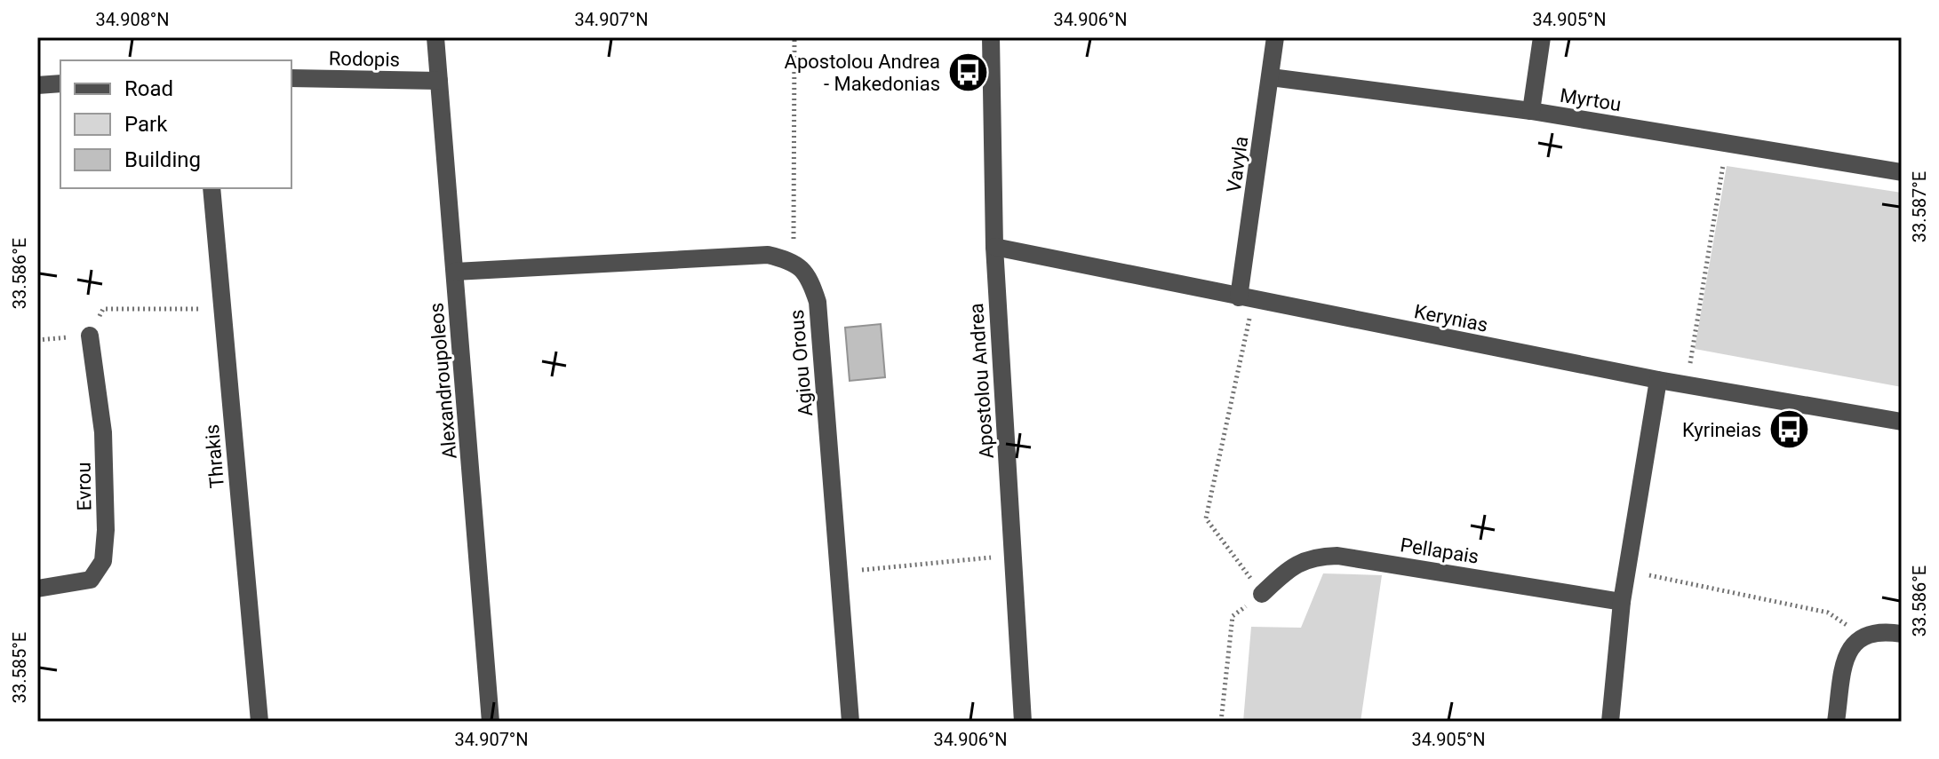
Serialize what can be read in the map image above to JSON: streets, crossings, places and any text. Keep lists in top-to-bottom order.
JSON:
{
  "streets": {
    "street": [
      "Rodopis",
      "Myrtou",
      "Vavyla",
      "Kerynias",
      "Agiou Orous",
      "Alexandroupoleos",
      "Apostolou Andrea",
      "Thrakis",
      "Evrou",
      "Pellapais"
    ]
  },
  "crossings": [
    ["Rodopis", "Alexandroupoleos"],
    ["Myrtou", "Vavyla"],
    ["Vavyla", "Kerynias"],
    ["Kerynias", "Apostolou Andrea"]
  ],
  "places": {
    "bus stop": ["Apostolou Andrea - Makedonias", "Kyrineias"]
  },
  "legend": ["Road", "Park", "Building"],
  "coordinates": [
    "34.908°N",
    "34.907°N",
    "34.906°N",
    "34.905°N",
    "33.587°E",
    "33.586°E",
    "33.585°E"
  ]
}
